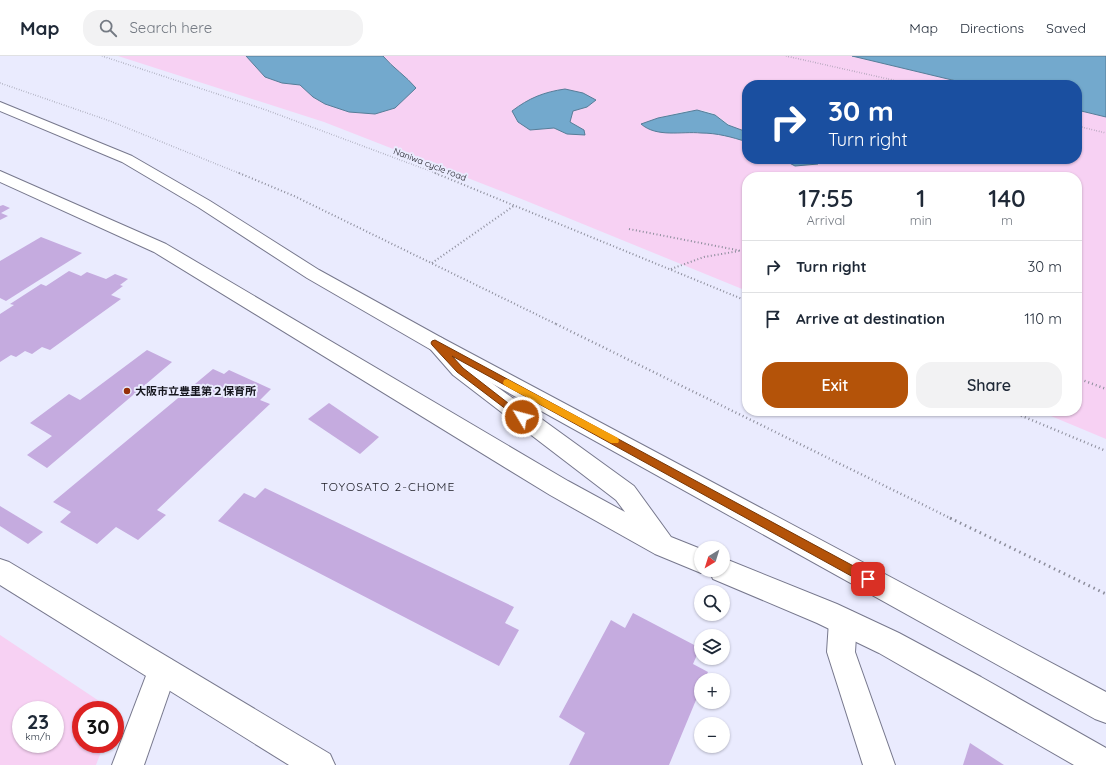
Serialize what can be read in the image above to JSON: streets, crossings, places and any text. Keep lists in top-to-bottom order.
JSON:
{
  "streets": {
    "path": ["Naniwa cycle road"]
  },
  "districts": ["TOYOSATO 2-CHOME"],
  "places": ["大阪市立豊里第２保育所"],
  "north": "bottom left",
  "page": {
    "header": "Map",
    "search": "Search here",
    "nav": ["Map", "Directions", "Saved"],
    "turn": ["30 m", "Turn right"],
    "eta": [
      "17:55",
      "Arrival",
      "1",
      "min",
      "140",
      "m"
    ],
    "list": [
      {
        "name": "Turn right",
        "value": "30 m"
      },
      {
        "name": "Arrive at destination",
        "value": "110 m"
      }
    ],
    "buttons": ["Exit", "Share"],
    "map_buttons": ["+", "−"],
    "speed": "23 km/h",
    "limit": "30"
  }
}
